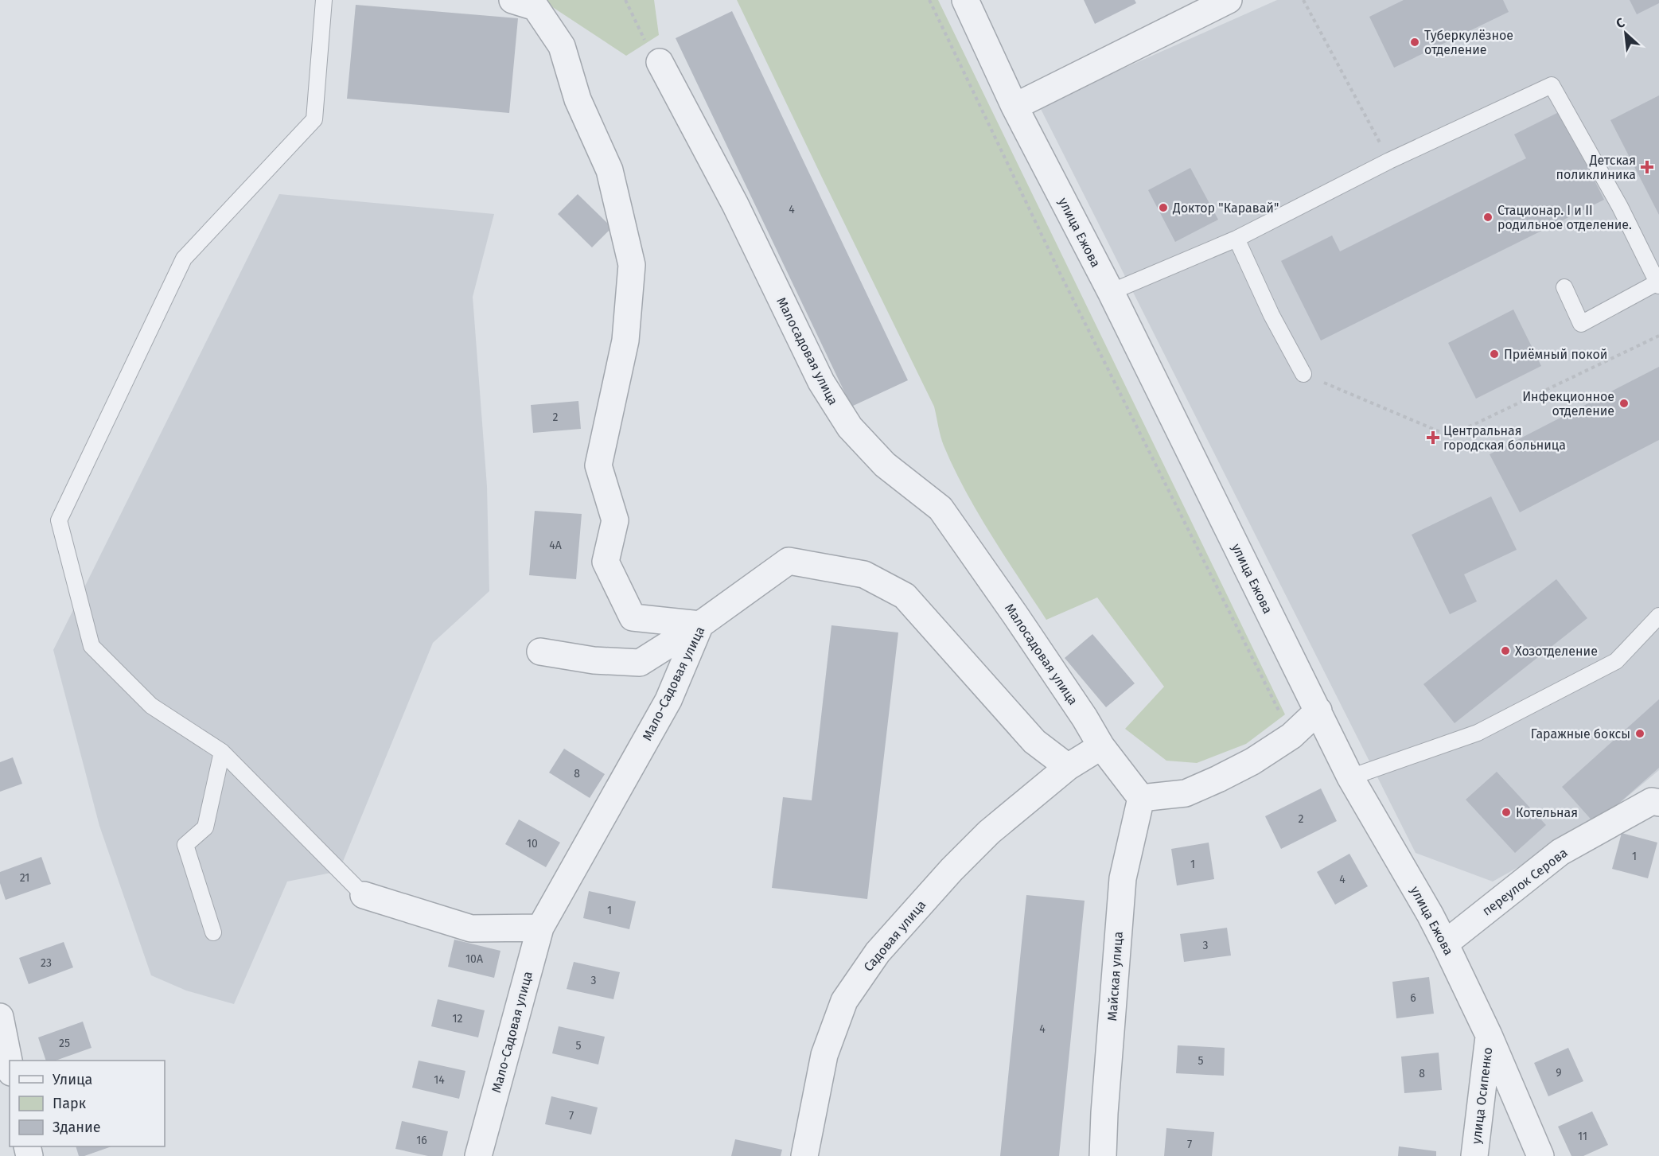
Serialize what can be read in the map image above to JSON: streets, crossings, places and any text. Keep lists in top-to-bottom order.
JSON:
{
  "streets": {
    "street": [
      "улица Ежова",
      "Малосадовая улица",
      "Мало-Садовая улица",
      "переулок Серова",
      "Садовая улица",
      "Майская улица",
      "улица Осипенко"
    ]
  },
  "crossings": [
    ["улица Ежова", "переулок Серова"],
    ["улица Ежова", "улица Осипенко"],
    ["Малосадовая улица", "Майская улица"],
    ["Мало-Садовая улица", "Садовая улица"]
  ],
  "places": {
    "other": [
      "Туберкулёзное отделение",
      "Доктор \"Каравай\"",
      "Стационар. I и II родильное отделение.",
      "Приёмный покой",
      "Инфекционное отделение",
      "Хозотделение",
      "Гаражные боксы",
      "Котельная"
    ],
    "health": ["Детская поликлиника", "Центральная городская больница"]
  },
  "house_numbers": [
    "4",
    "2",
    "4А",
    "8",
    "2",
    "10",
    "1",
    "1",
    "21",
    "4",
    "1",
    "3",
    "10А",
    "23",
    "3",
    "6",
    "12",
    "4",
    "25",
    "5",
    "5",
    "9",
    "8",
    "14",
    "7",
    "11",
    "16",
    "7"
  ],
  "legend": ["Улица", "Парк", "Здание"],
  "north": "top left"
}
